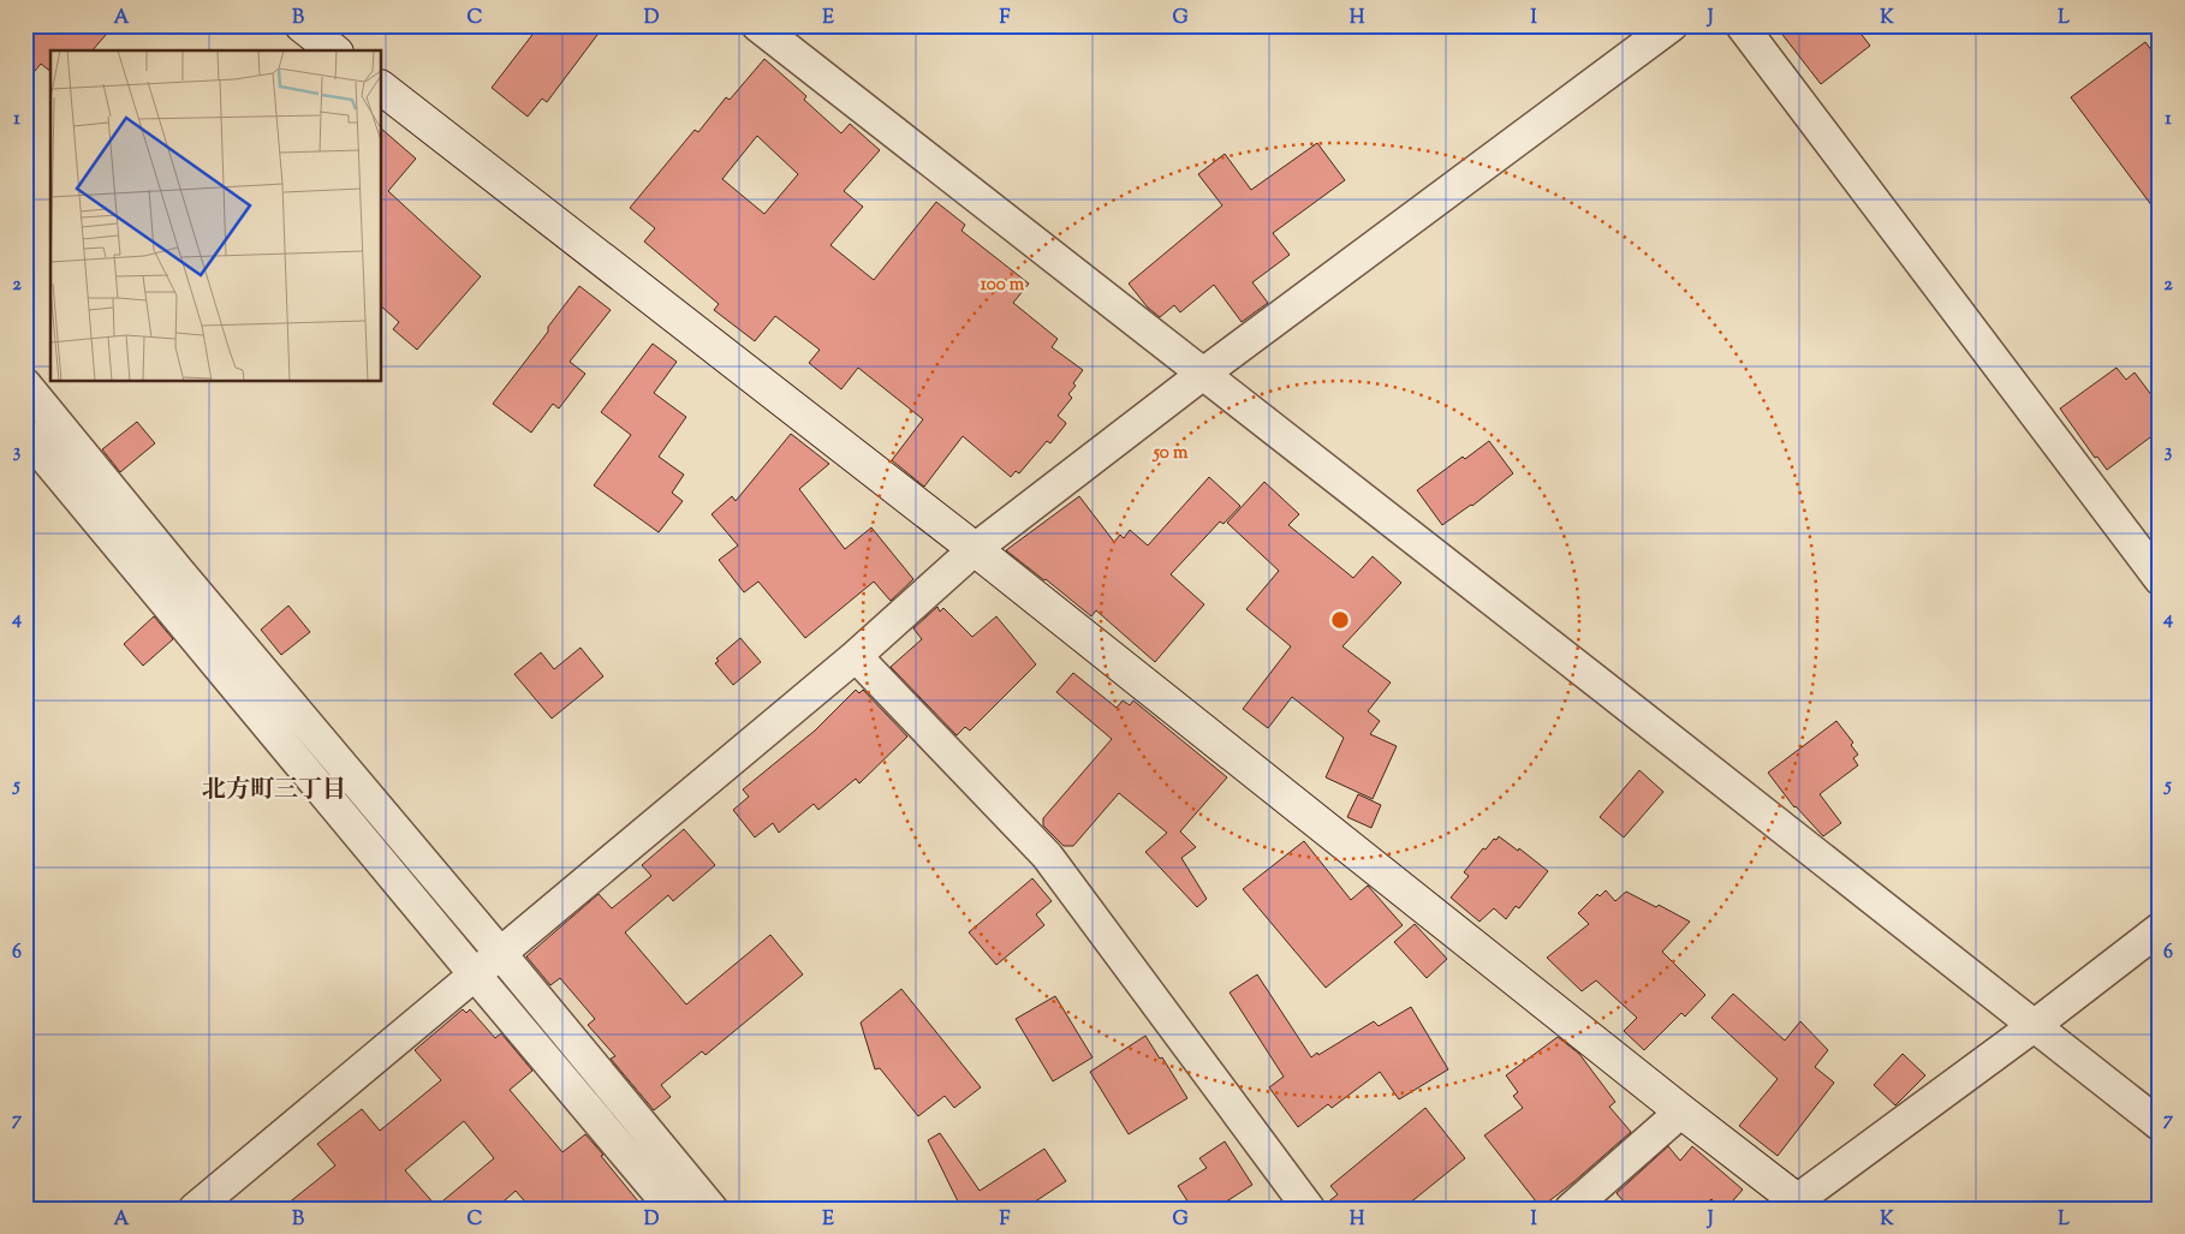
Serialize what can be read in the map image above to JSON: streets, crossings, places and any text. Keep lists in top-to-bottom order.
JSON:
{
  "districts": ["北方町三丁目"],
  "grid": {
    "columns": [
      "A",
      "B",
      "C",
      "D",
      "E",
      "F",
      "G",
      "H",
      "I",
      "J",
      "K",
      "L"
    ],
    "rows": [
      "1",
      "2",
      "3",
      "4",
      "5",
      "6",
      "7"
    ]
  },
  "rings": ["100 m", "50 m"]
}
